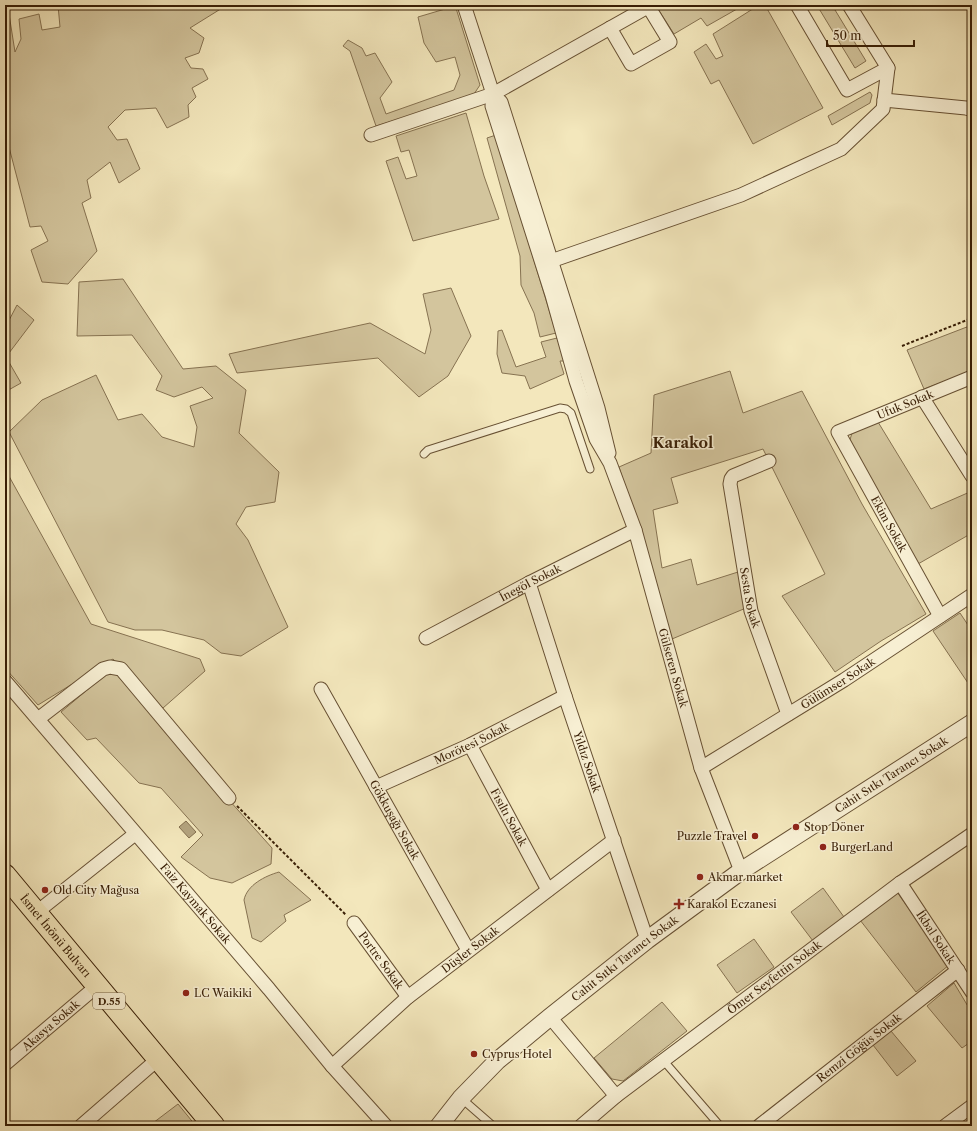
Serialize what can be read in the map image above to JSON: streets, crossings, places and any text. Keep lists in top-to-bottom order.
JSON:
{
  "streets": {
    "main road": ["İsmet İnönü Bulvarı", "D.55"],
    "street": [
      "Ufuk Sokak",
      "Ekim Sokak",
      "İnegöl Sokak",
      "Sesta Sokak",
      "Gülseren Sokak",
      "Gülümser Sokak",
      "Morötesi Sokak",
      "Yıldız Sokak",
      "Cahit Sıtkı Tarancı Sokak",
      "Fısıltı Sokak",
      "Gökkuşağı Sokak",
      "Faiz Kaymak Sokak",
      "İkbal Sokak",
      "Düşler Sokak",
      "Portre Sokak",
      "Ömer Seyfettin Sokak",
      "Akasya Sokak",
      "Remzi Göğüs Sokak"
    ]
  },
  "crossings": [
    ["Ufuk Sokak", "Ekim Sokak"],
    ["Ekim Sokak", "Gülümser Sokak"],
    ["İnegöl Sokak", "Gülseren Sokak"],
    ["İnegöl Sokak", "Yıldız Sokak"],
    ["Sesta Sokak", "Gülümser Sokak"],
    ["Gülseren Sokak", "Gülümser Sokak"],
    ["Gülseren Sokak", "Cahit Sıtkı Tarancı Sokak"],
    ["Morötesi Sokak", "Yıldız Sokak"],
    ["Morötesi Sokak", "Fısıltı Sokak"],
    ["Morötesi Sokak", "Gökkuşağı Sokak"],
    ["Yıldız Sokak", "Cahit Sıtkı Tarancı Sokak"],
    ["Yıldız Sokak", "Düşler Sokak"],
    ["Fısıltı Sokak", "Düşler Sokak"],
    ["Gökkuşağı Sokak", "Düşler Sokak"],
    ["Faiz Kaymak Sokak", "Düşler Sokak"],
    ["İsmet İnönü Bulvarı", "Akasya Sokak"],
    ["İkbal Sokak", "Ömer Seyfettin Sokak"],
    ["İkbal Sokak", "Remzi Göğüs Sokak"],
    ["Düşler Sokak", "Portre Sokak"]
  ],
  "districts": ["Karakol"],
  "places": {
    "other": [
      "Stop Döner",
      "Puzzle Travel",
      "BurgerLand",
      "Akmar market",
      "Old City Mağusa",
      "LC Waikiki",
      "Cyprus Hotel"
    ],
    "health": ["Karakol Eczanesi"]
  },
  "scale_bar": "50 m"
}
